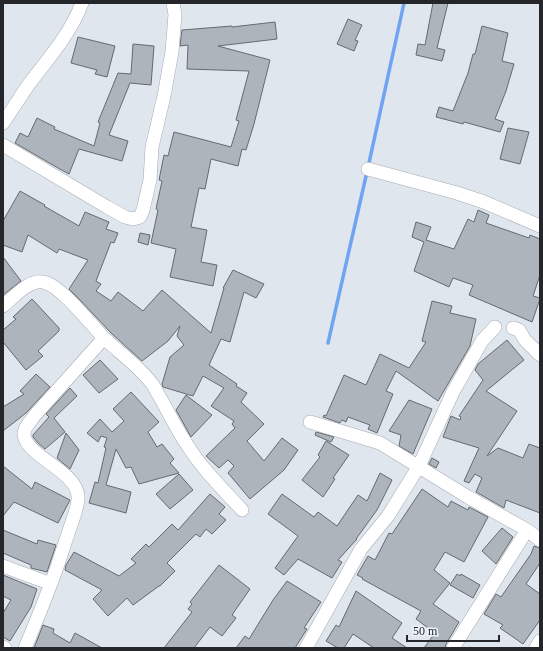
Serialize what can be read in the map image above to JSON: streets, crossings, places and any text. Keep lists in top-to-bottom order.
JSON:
{
  "scale_bar": "50 m"
}
